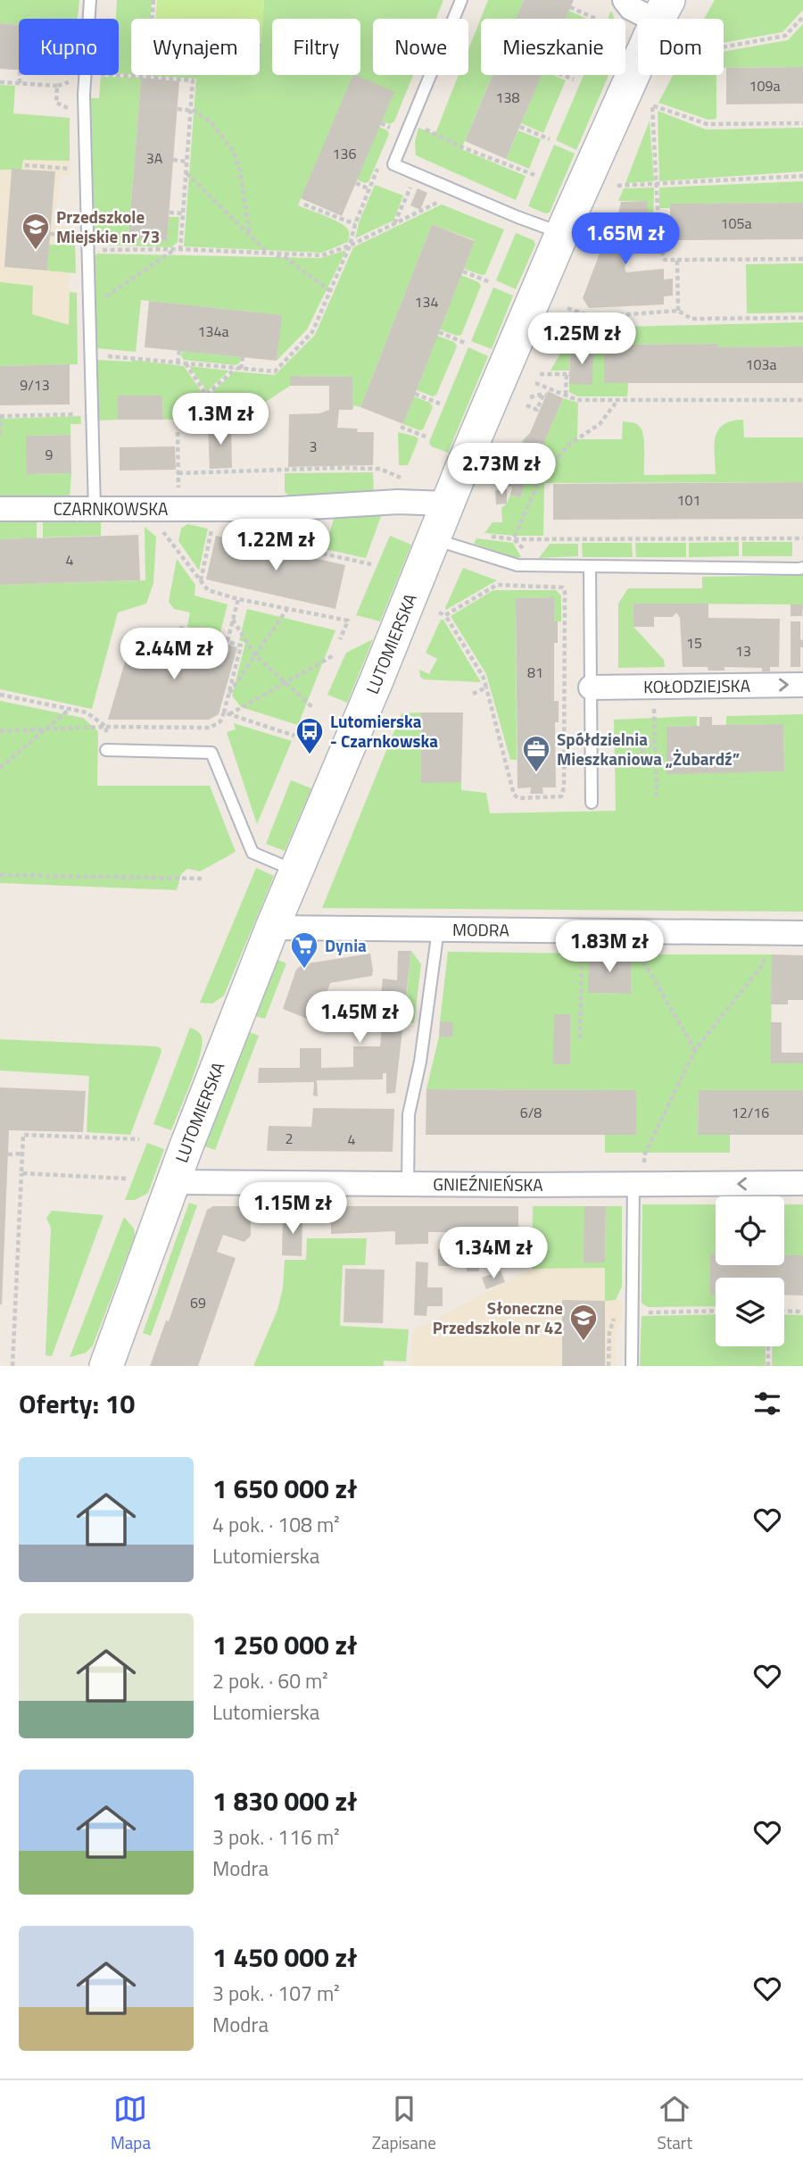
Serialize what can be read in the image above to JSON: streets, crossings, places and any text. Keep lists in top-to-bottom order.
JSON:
{
  "streets": {
    "main road": ["LUTOMIERSKA"],
    "street": [
      "CZARNKOWSKA",
      "KOŁODZIEJSKA",
      "MODRA",
      "GNIEŹNIEŃSKA"
    ]
  },
  "crossings": [
    ["CZARNKOWSKA", "LUTOMIERSKA"],
    ["LUTOMIERSKA", "MODRA"],
    ["LUTOMIERSKA", "GNIEŹNIEŃSKA"]
  ],
  "one_way": ["KOŁODZIEJSKA"],
  "places": {
    "school or university": ["Przedszkole Miejskie nr 73", "Słoneczne Przedszkole nr 42"],
    "bus stop": ["Lutomierska - Czarnkowska"],
    "office": ["Spółdzielnia Mieszkaniowa „Żubardź”"],
    "supermarket": ["Dynia"]
  },
  "house_numbers": [
    "109a",
    "138",
    "136",
    "3A",
    "105a",
    "134",
    "134a",
    "103a",
    "9/13",
    "3",
    "9",
    "101",
    "4",
    "15",
    "13",
    "81",
    "6/8",
    "12/16",
    "2",
    "4",
    "69"
  ],
  "page": {
    "chip": [
      "Kupno",
      "Wynajem",
      "Filtry",
      "Nowe",
      "Mieszkanie",
      "Dom"
    ],
    "price": [
      "1.65M zł",
      "1.25M zł",
      "1.3M zł",
      "2.73M zł",
      "1.22M zł",
      "2.44M zł",
      "1.83M zł",
      "1.45M zł",
      "1.15M zł",
      "1.34M zł"
    ],
    "heading": "Oferty: 10",
    "list": [
      {
        "name": "1 650 000 zł",
        "note": "4 pok. · 108 m² · Lutomierska"
      },
      {
        "name": "1 250 000 zł",
        "note": "2 pok. · 60 m² · Lutomierska"
      },
      {
        "name": "1 830 000 zł",
        "note": "3 pok. · 116 m² · Modra"
      },
      {
        "name": "1 450 000 zł",
        "note": "3 pok. · 107 m² · Modra"
      }
    ],
    "tabs": ["Mapa", "Zapisane", "Start"]
  }
}
